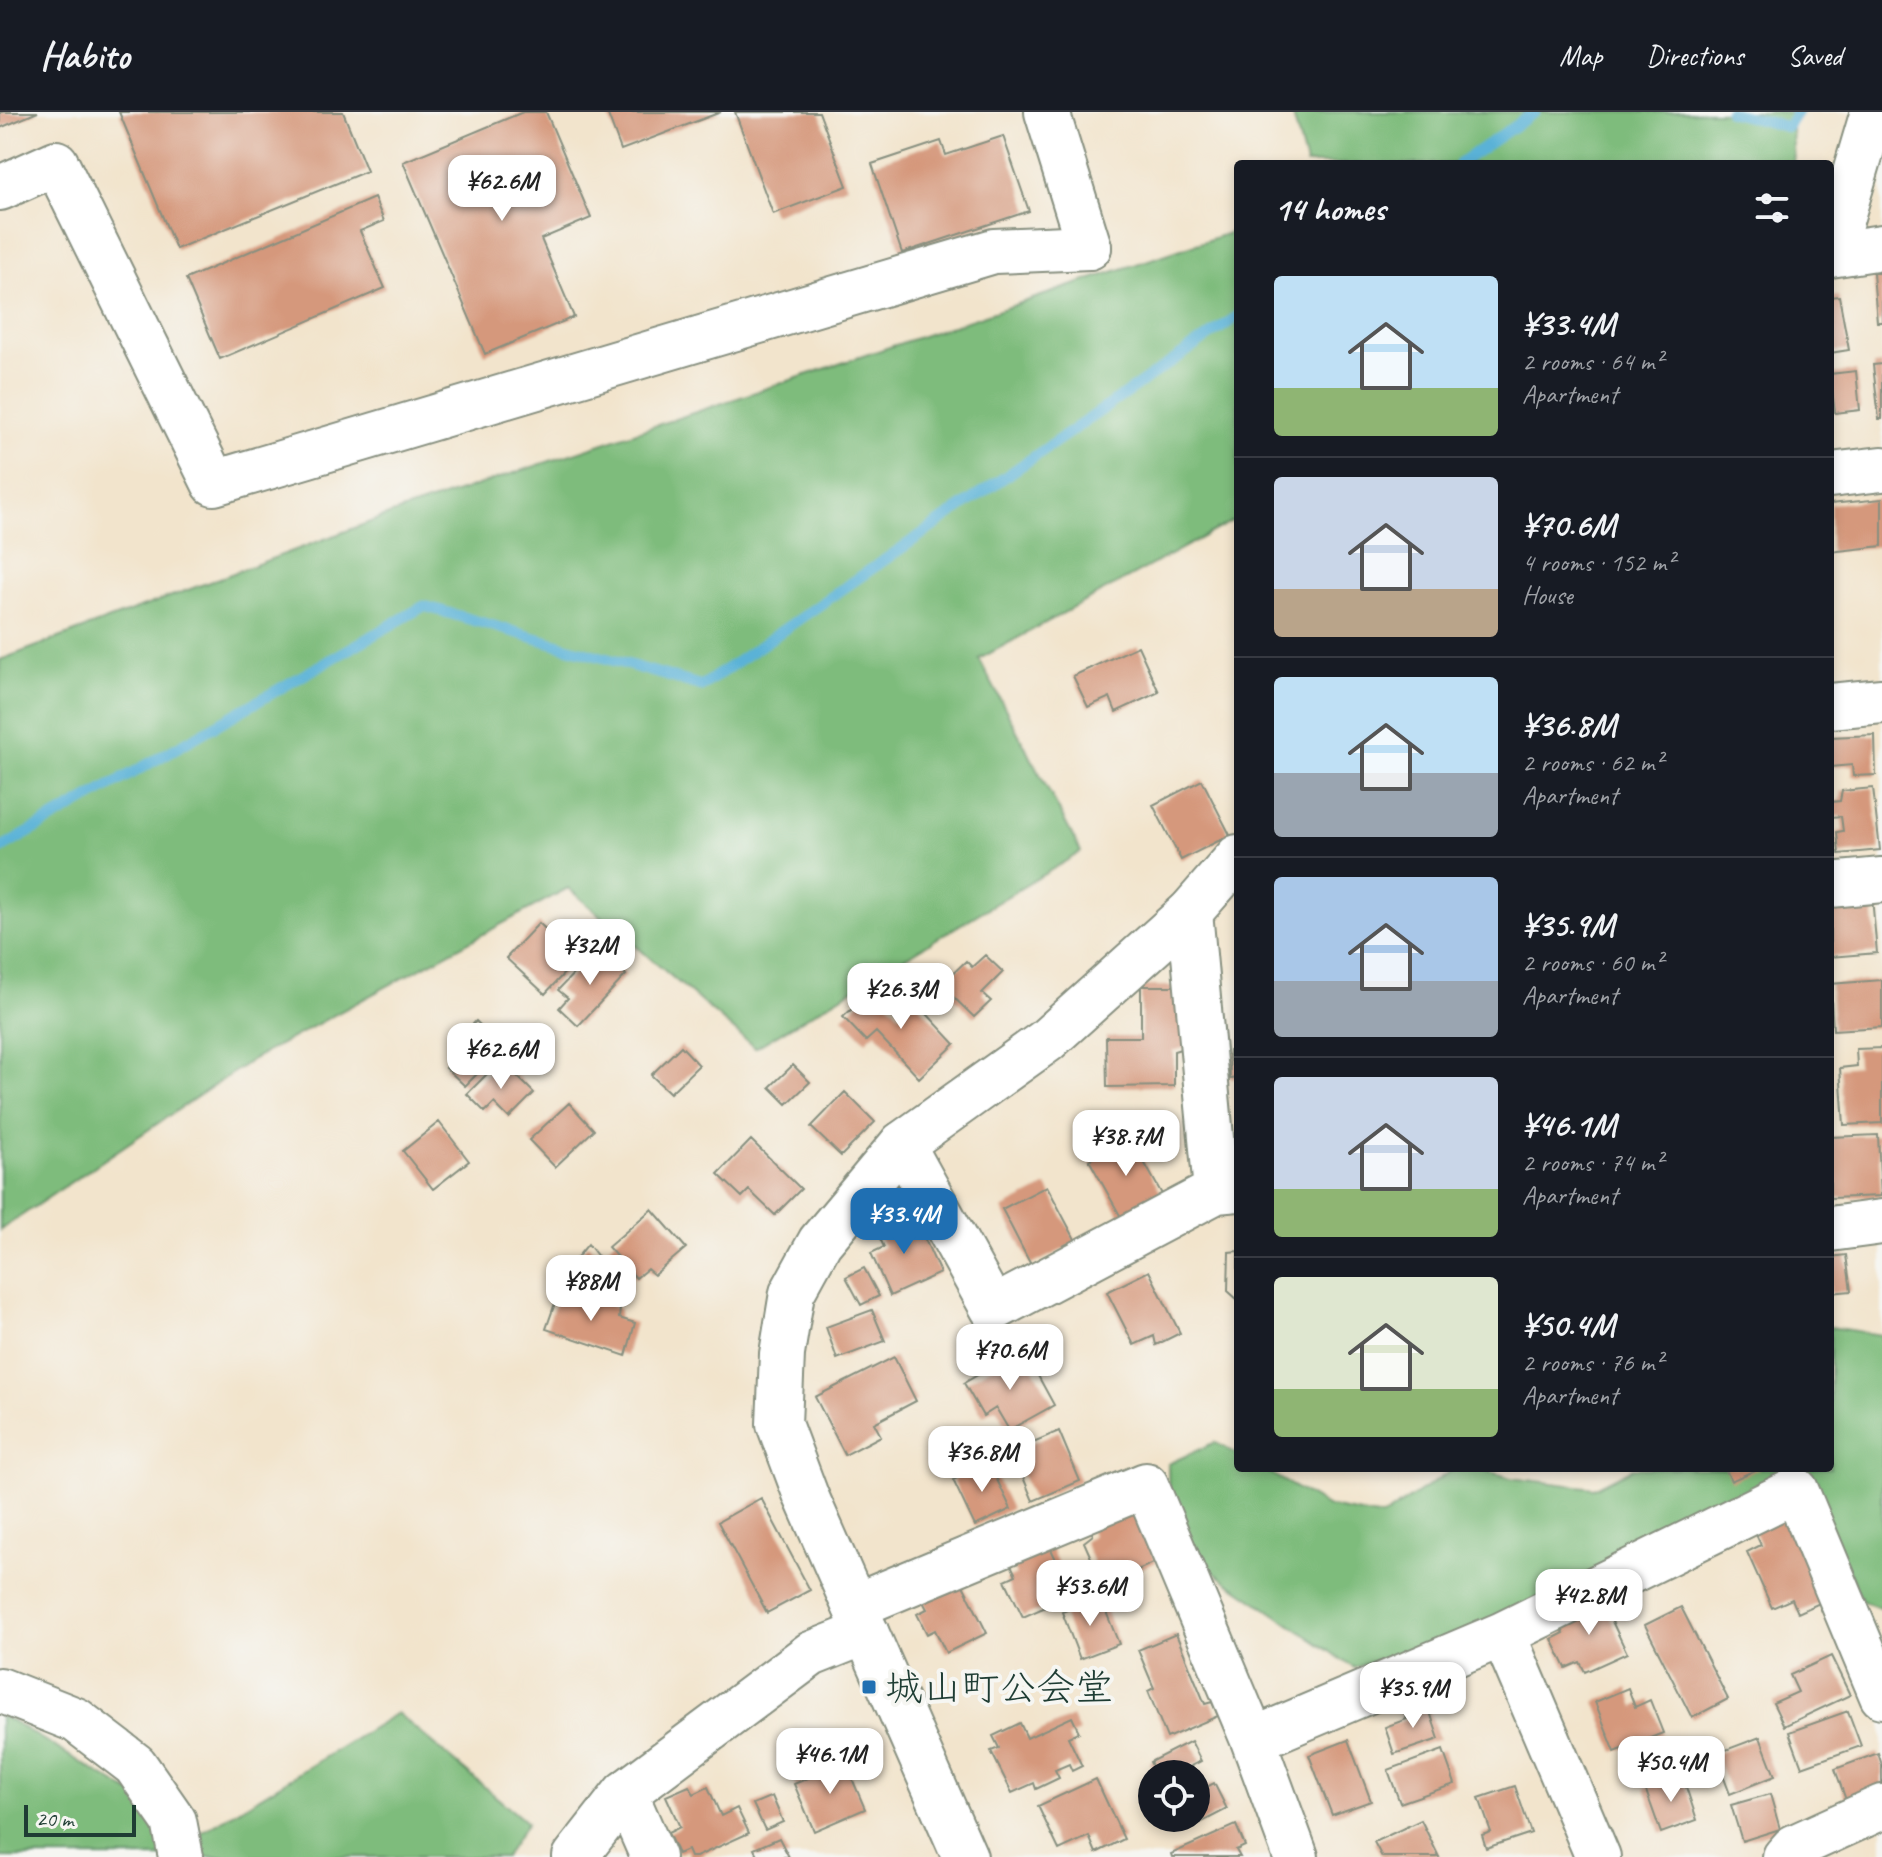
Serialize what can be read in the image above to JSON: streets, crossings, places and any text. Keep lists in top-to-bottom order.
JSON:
{
  "places": {
    "transit": ["城山町公会堂"]
  },
  "scale_bar": "20 m",
  "page": {
    "header": "Habito",
    "nav": ["Map", "Directions", "Saved"],
    "price": [
      "¥62.6M",
      "¥32M",
      "¥26.3M",
      "¥62.6M",
      "¥38.7M",
      "¥33.4M",
      "¥88M",
      "¥70.6M",
      "¥36.8M",
      "¥53.6M",
      "¥42.8M",
      "¥35.9M",
      "¥46.1M",
      "¥50.4M"
    ],
    "heading": "14 homes",
    "list": [
      {
        "name": "¥33.4M",
        "note": "2 rooms · 64 m² · Apartment"
      },
      {
        "name": "¥70.6M",
        "note": "4 rooms · 152 m² · House"
      },
      {
        "name": "¥36.8M",
        "note": "2 rooms · 62 m² · Apartment"
      },
      {
        "name": "¥35.9M",
        "note": "2 rooms · 60 m² · Apartment"
      },
      {
        "name": "¥46.1M",
        "note": "2 rooms · 74 m² · Apartment"
      },
      {
        "name": "¥50.4M",
        "note": "2 rooms · 76 m² · Apartment"
      }
    ],
    "scale": "20 m"
  }
}
